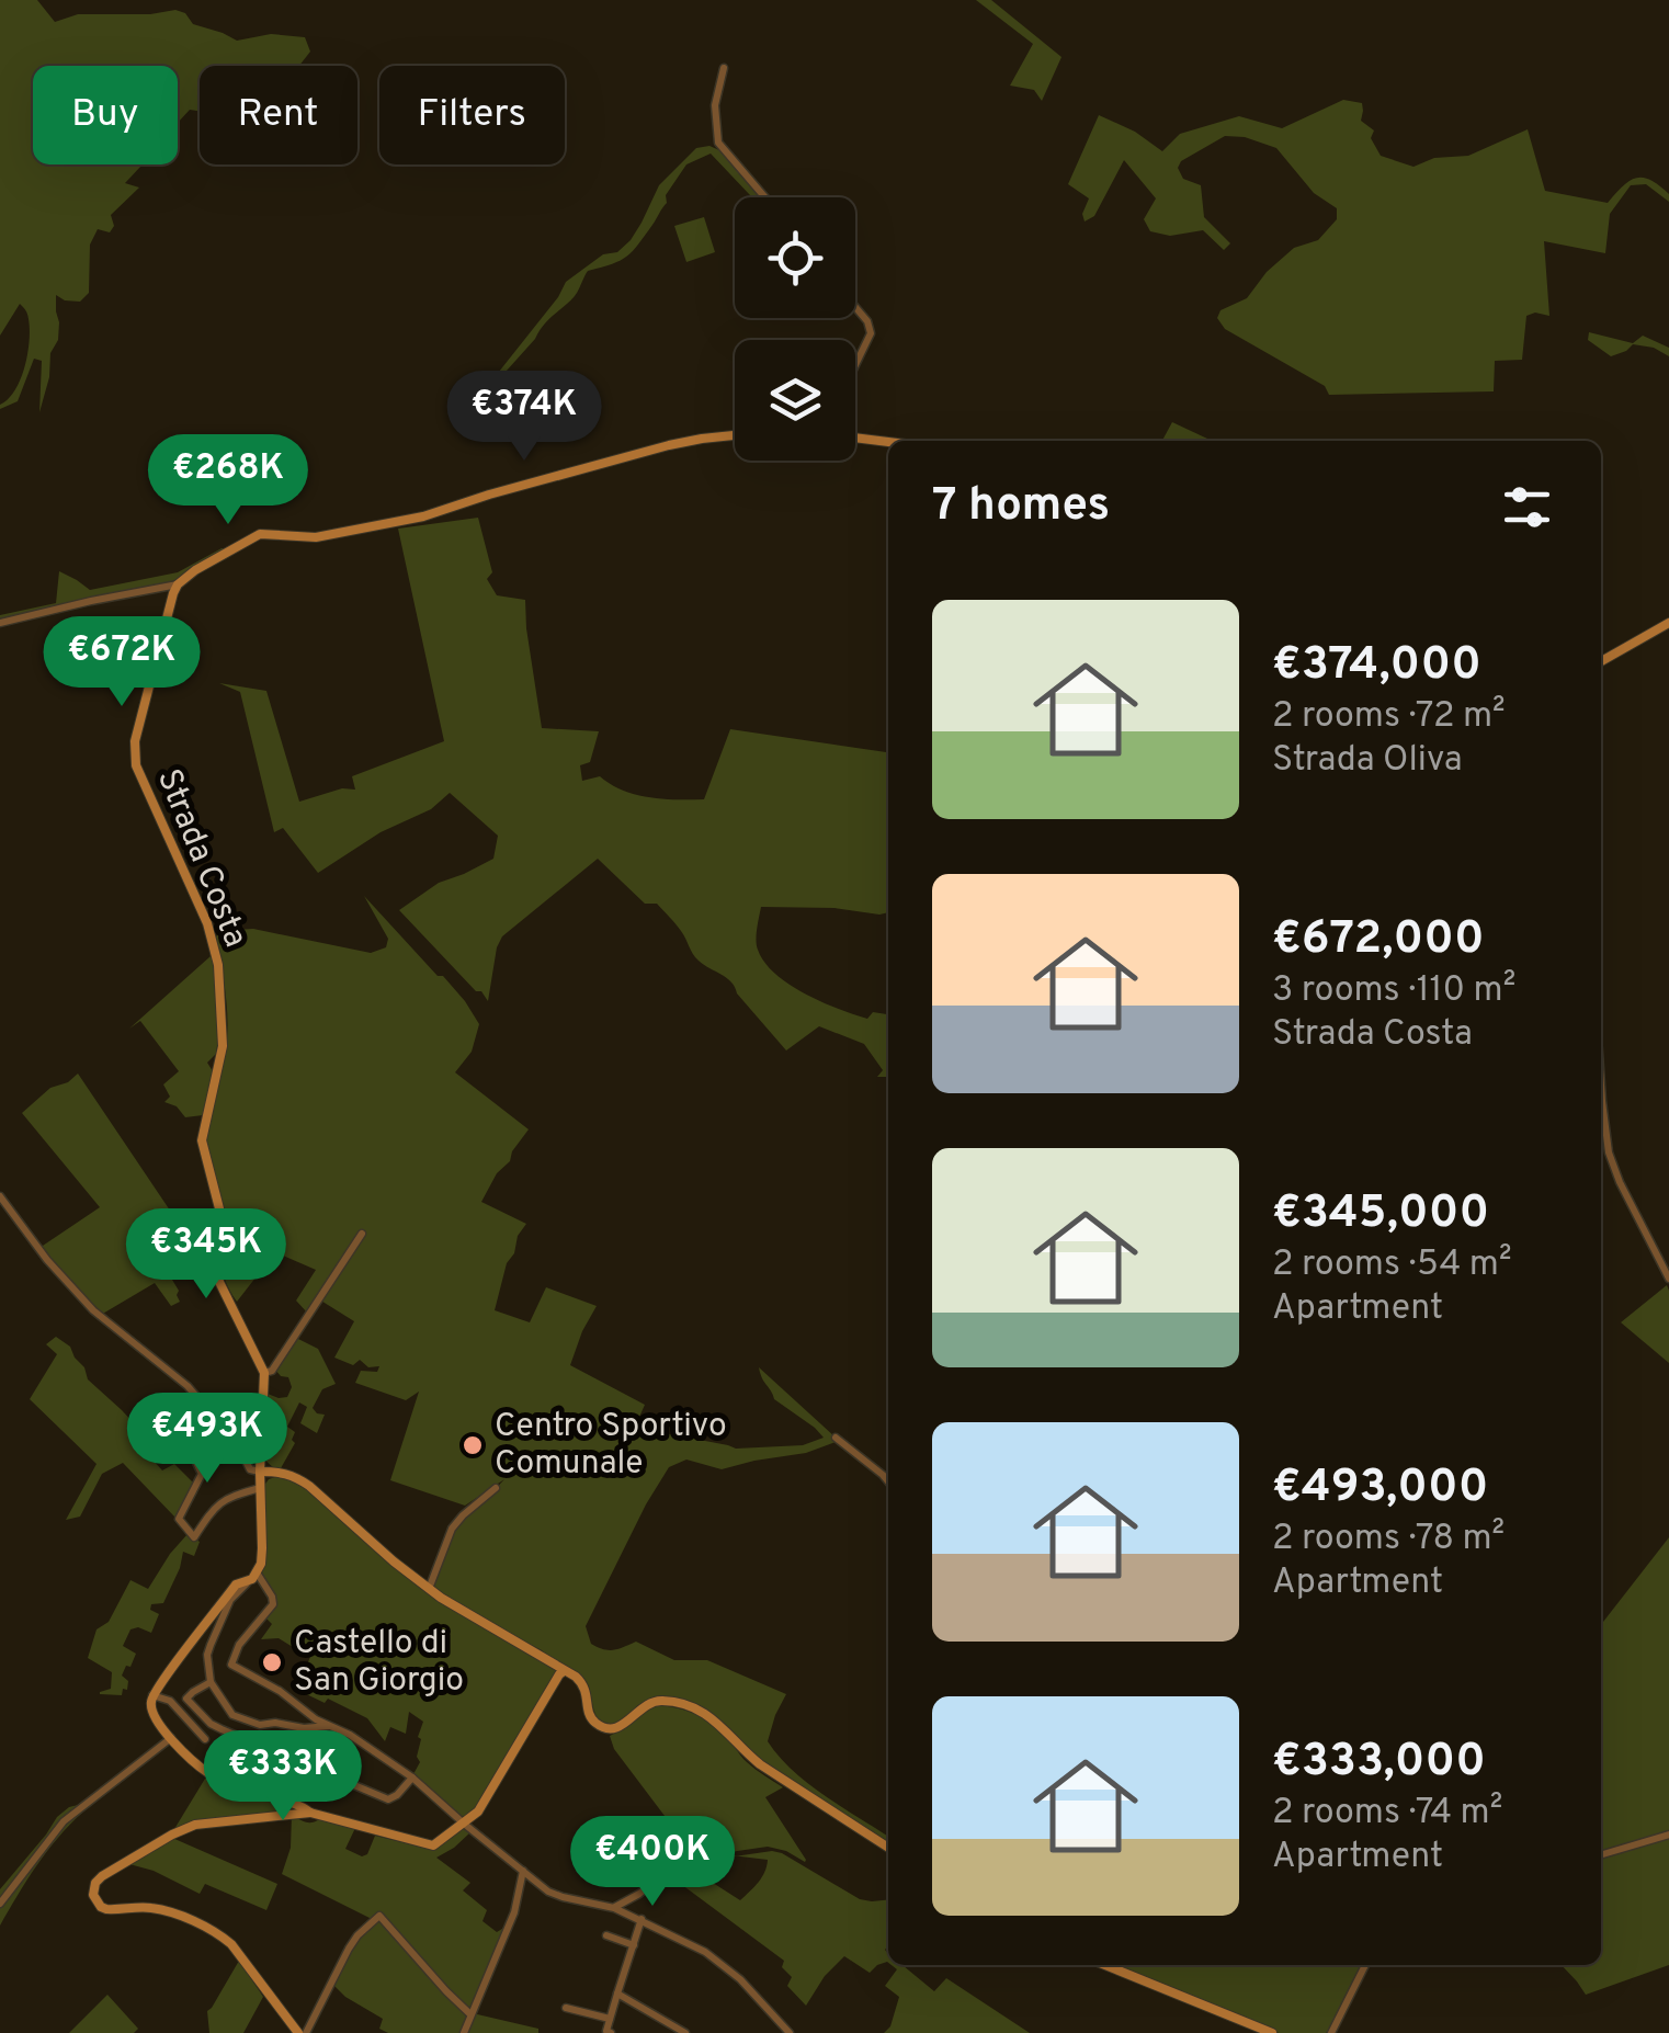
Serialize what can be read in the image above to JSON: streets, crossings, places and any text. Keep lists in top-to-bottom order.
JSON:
{
  "streets": {
    "street": ["Strada Costa"]
  },
  "places": ["Centro Sportivo Comunale", "Castello di San Giorgio"],
  "page": {
    "chip": ["Buy", "Rent", "Filters"],
    "price": [
      "€374K",
      "€268K",
      "€672K",
      "€345K",
      "€493K",
      "€333K",
      "€400K"
    ],
    "heading": "7 homes",
    "list": [
      {
        "name": "€374,000",
        "note": "2 rooms · 72 m² · Strada Oliva"
      },
      {
        "name": "€672,000",
        "note": "3 rooms · 110 m² · Strada Costa"
      },
      {
        "name": "€345,000",
        "note": "2 rooms · 54 m² · Apartment"
      },
      {
        "name": "€493,000",
        "note": "2 rooms · 78 m² · Apartment"
      },
      {
        "name": "€333,000",
        "note": "2 rooms · 74 m² · Apartment"
      }
    ]
  }
}
